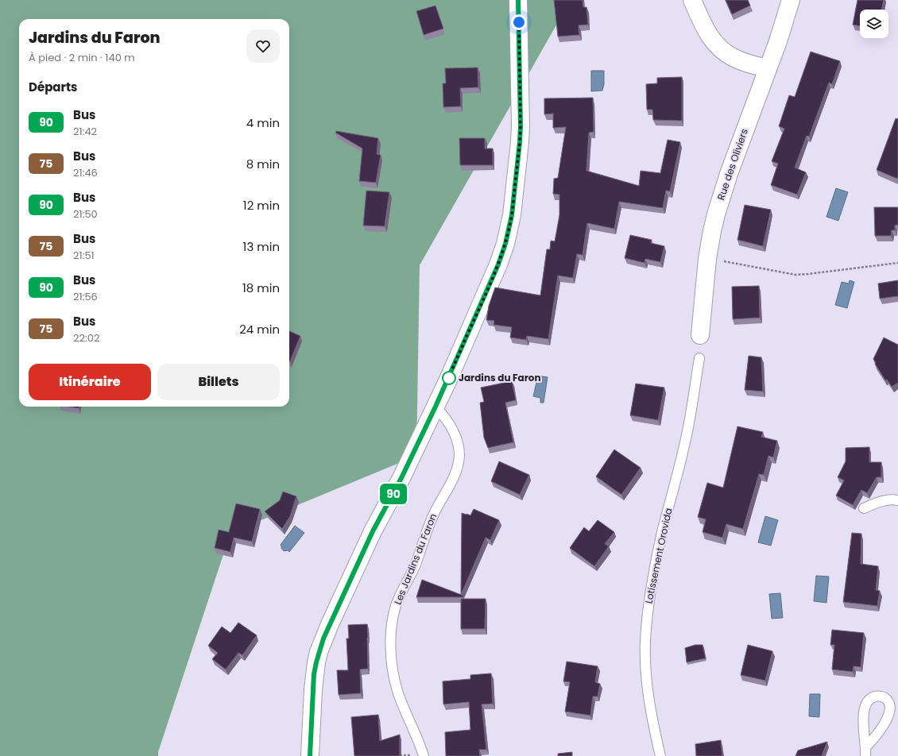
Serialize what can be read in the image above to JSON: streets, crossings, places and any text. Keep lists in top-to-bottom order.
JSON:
{
  "streets": {
    "street": ["Rue des Oliviers"],
    "lane": ["Lotissement Orovida", "Les Jardins du Faron"]
  },
  "places": ["Jardins du Faron"],
  "lines": ["bus line 90"],
  "page": {
    "on_map": "90",
    "heading": [
      ["Jardins du Faron", "À pied · 2 min · 140 m"],
      "Départs"
    ],
    "list": [
      {
        "mark": "90",
        "name": "Bus",
        "note": "21:42",
        "value": "4 min"
      },
      {
        "mark": "75",
        "name": "Bus",
        "note": "21:46",
        "value": "8 min"
      },
      {
        "mark": "90",
        "name": "Bus",
        "note": "21:50",
        "value": "12 min"
      },
      {
        "mark": "75",
        "name": "Bus",
        "note": "21:51",
        "value": "13 min"
      },
      {
        "mark": "90",
        "name": "Bus",
        "note": "21:56",
        "value": "18 min"
      },
      {
        "mark": "75",
        "name": "Bus",
        "note": "22:02",
        "value": "24 min"
      }
    ],
    "buttons": ["Itinéraire", "Billets"]
  }
}
